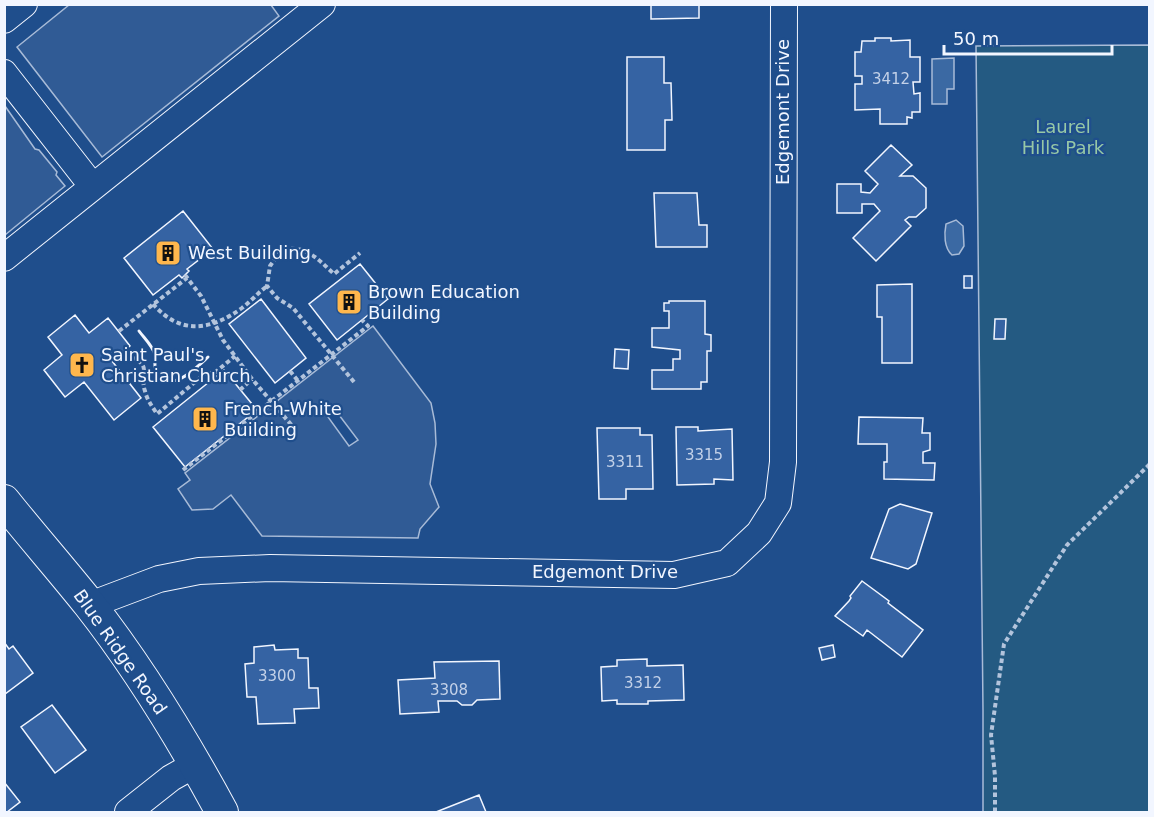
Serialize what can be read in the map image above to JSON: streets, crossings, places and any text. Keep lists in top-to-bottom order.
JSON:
{
  "streets": {
    "main road": ["Blue Ridge Road"],
    "street": ["Edgemont Drive"]
  },
  "crossings": [
    ["Edgemont Drive", "Blue Ridge Road"]
  ],
  "parks": ["Laurel Hills Park"],
  "places": {
    "building": ["West Building", "Brown Education Building", "French-White Building"],
    "church": ["Saint Paul's Christian Church"]
  },
  "house_numbers": [
    "3412",
    "3315",
    "3311",
    "3300",
    "3312",
    "3308"
  ],
  "scale_bar": "50 m"
}
